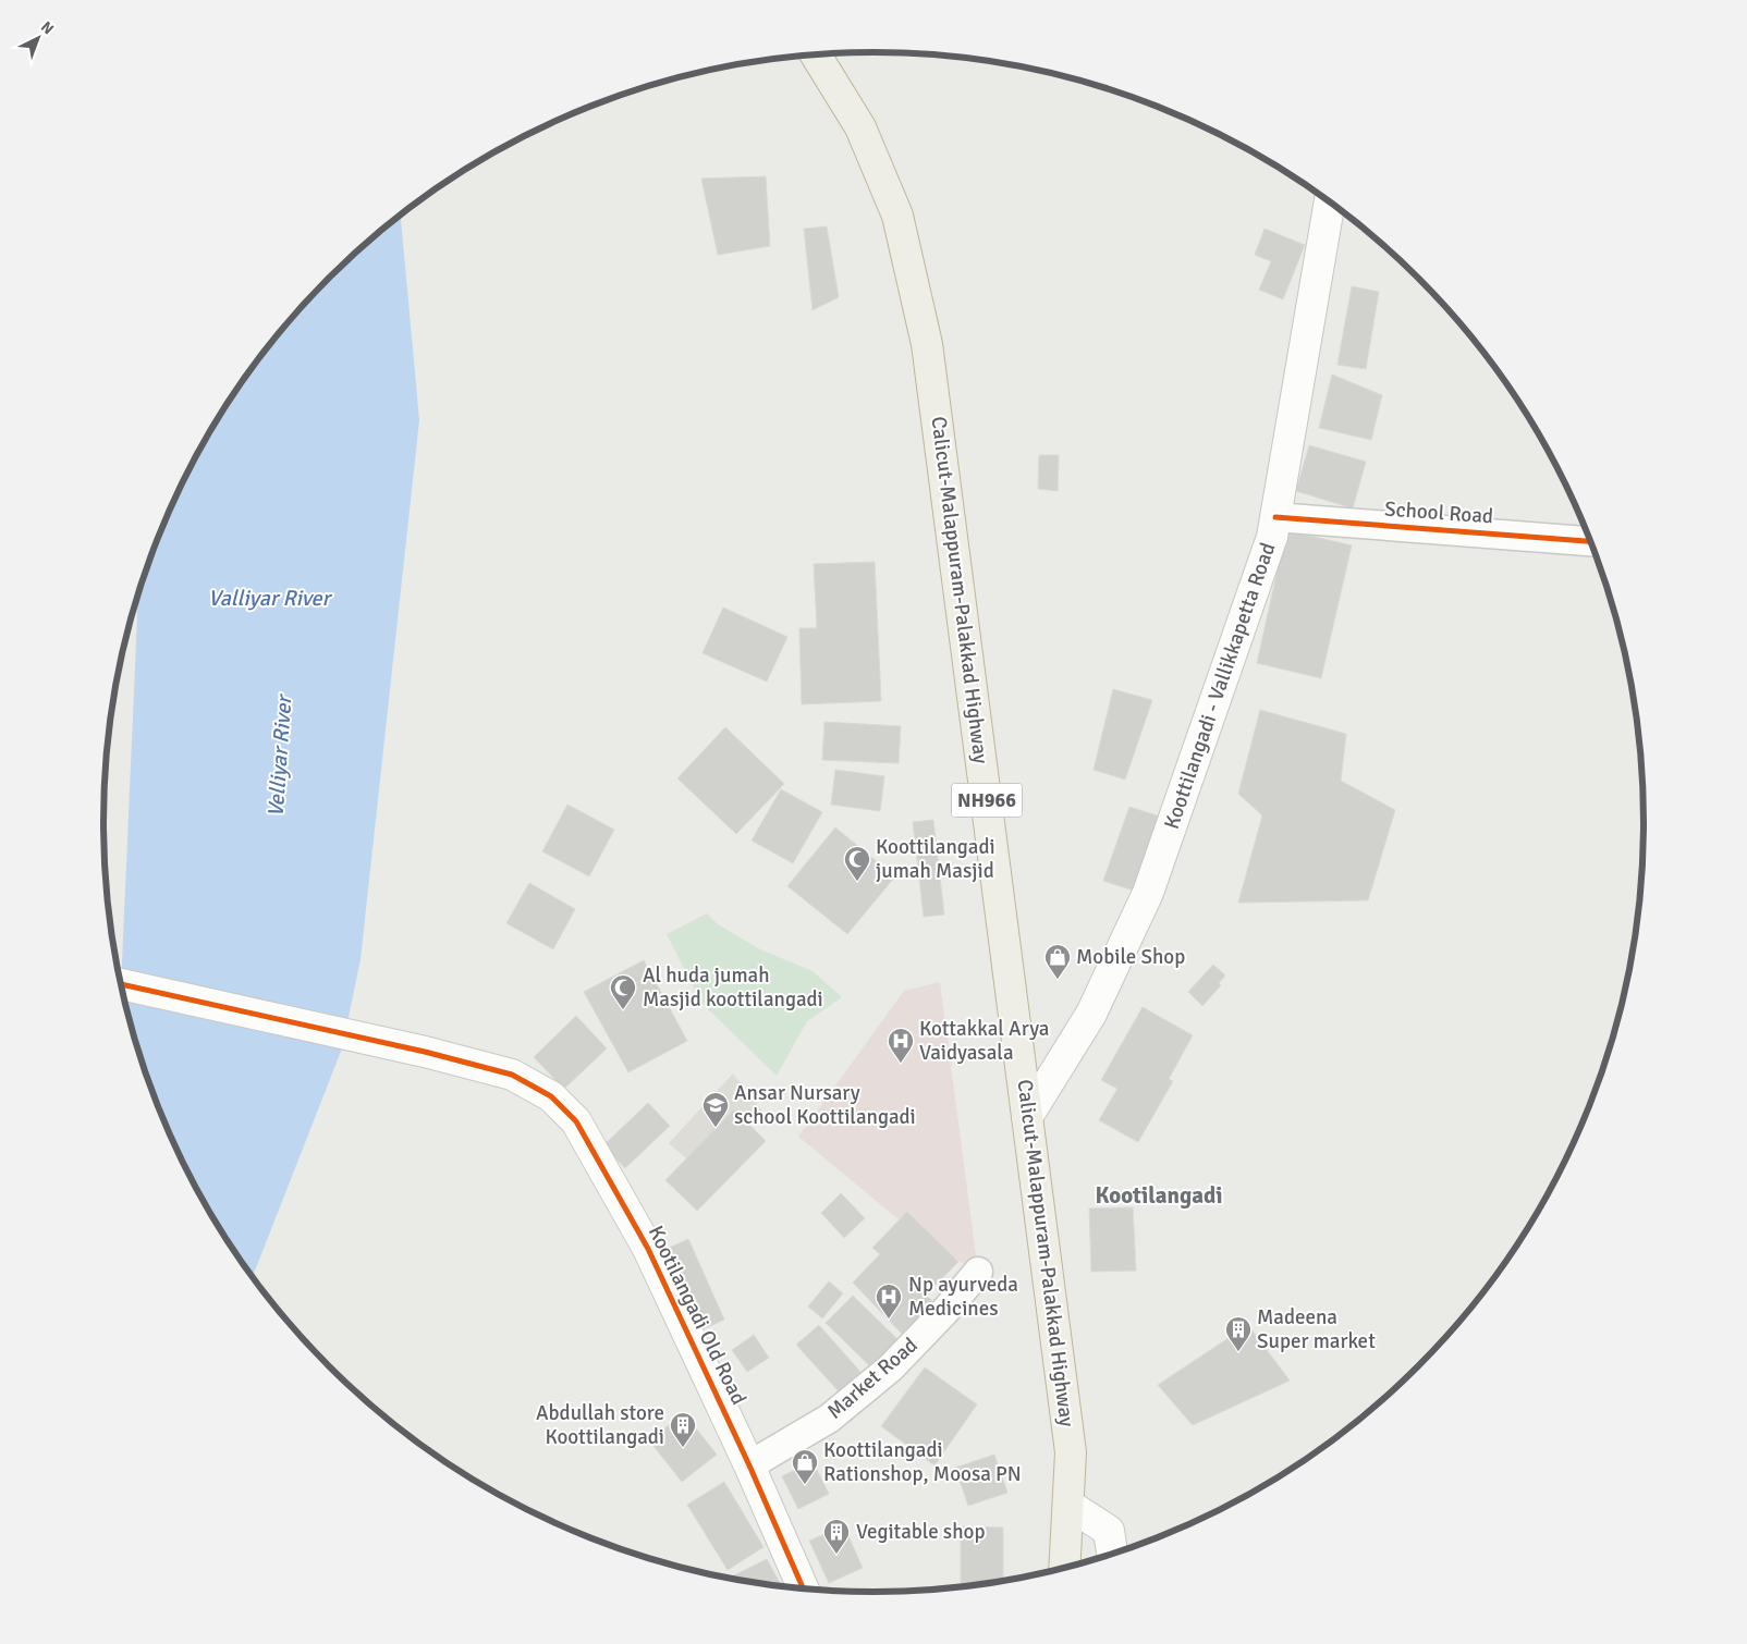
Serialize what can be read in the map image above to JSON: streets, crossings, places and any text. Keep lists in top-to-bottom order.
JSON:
{
  "streets": {
    "highway": ["Calicut-Malappuram-Palakkad Highway", "NH966"],
    "main road": ["Koottilangadi - Vallikkapetta Road", "Kootilangadi Old Road"],
    "street": ["School Road", "Market Road"]
  },
  "crossings": [
    ["School Road", "Koottilangadi - Vallikkapetta Road"],
    ["Calicut-Malappuram-Palakkad Highway", "Koottilangadi - Vallikkapetta Road"],
    ["Kootilangadi Old Road", "Market Road"]
  ],
  "districts": ["Kootilangadi"],
  "water": ["Valliyar River", "Velliyar River"],
  "places": {
    "mosque": ["Koottilangadi jumah Masjid", "Al huda jumah Masjid koottilangadi"],
    "shop": ["Mobile Shop", "Koottilangadi Rationshop, Moosa PN"],
    "hospital": ["Kottakkal Arya Vaidyasala", "Np ayurveda Medicines"],
    "school or university": ["Ansar Nursary school Koottilangadi"],
    "building": ["Madeena Super market", "Abdullah store Koottilangadi", "Vegitable shop"]
  },
  "north": "top right"
}
